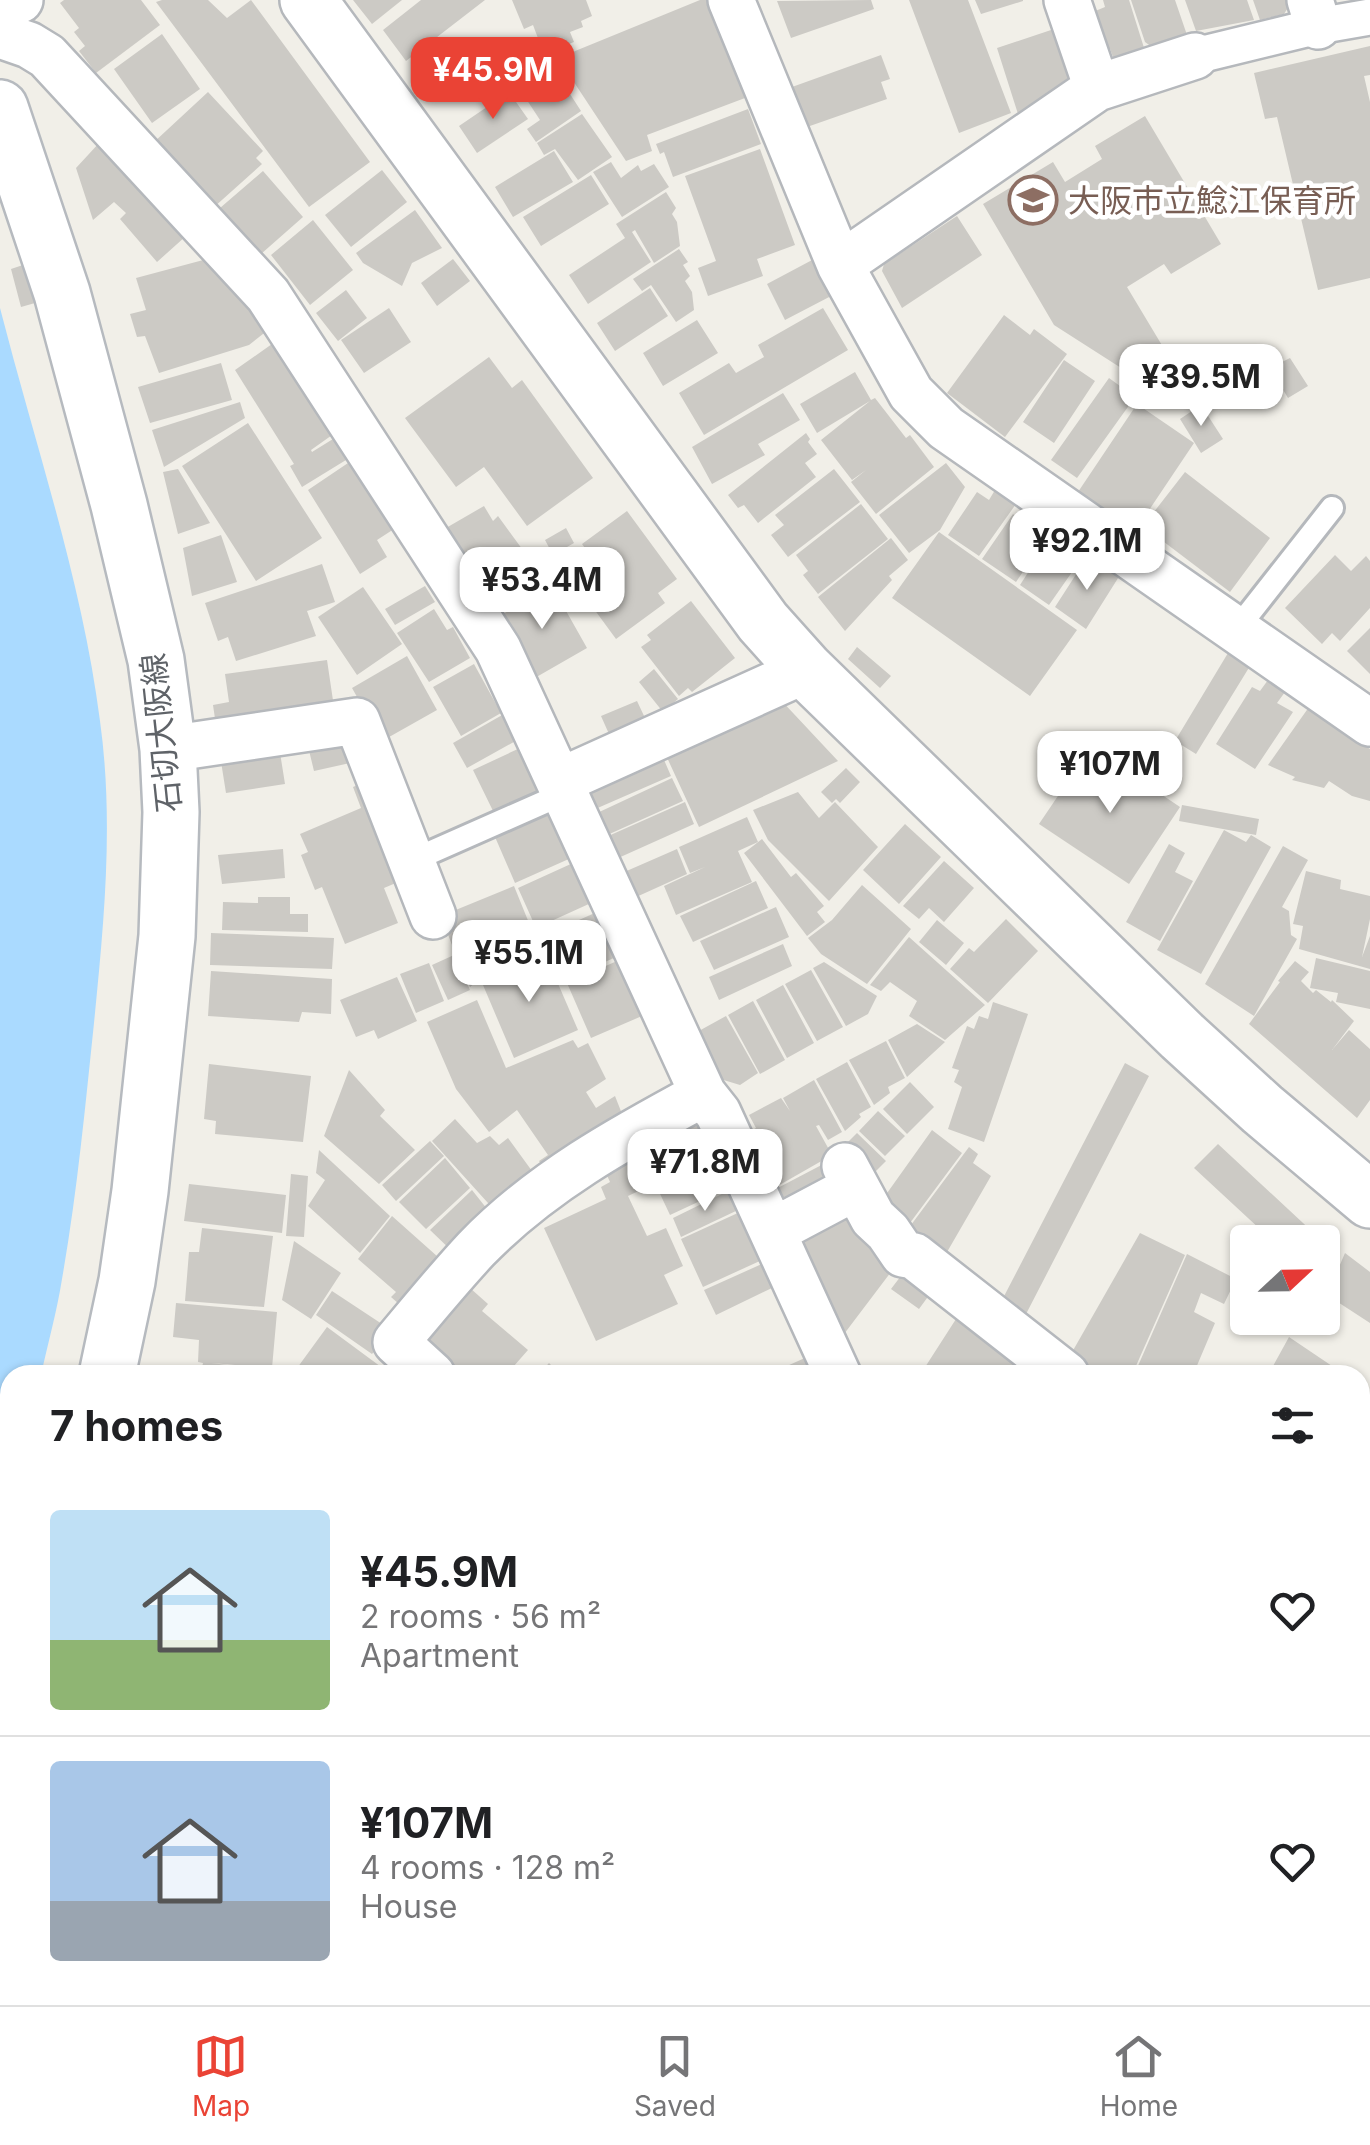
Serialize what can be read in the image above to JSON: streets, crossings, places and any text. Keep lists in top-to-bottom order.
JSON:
{
  "streets": {
    "street": ["石切大阪線"]
  },
  "places": {
    "school or university": ["大阪市立鯰江保育所"]
  },
  "north": "right",
  "page": {
    "price": [
      "¥45.9M",
      "¥39.5M",
      "¥92.1M",
      "¥53.4M",
      "¥107M",
      "¥55.1M",
      "¥71.8M"
    ],
    "heading": "7 homes",
    "list": [
      {
        "name": "¥45.9M",
        "note": "2 rooms · 56 m² · Apartment"
      },
      {
        "name": "¥107M",
        "note": "4 rooms · 128 m² · House"
      }
    ],
    "tabs": ["Map", "Saved", "Home"]
  }
}
